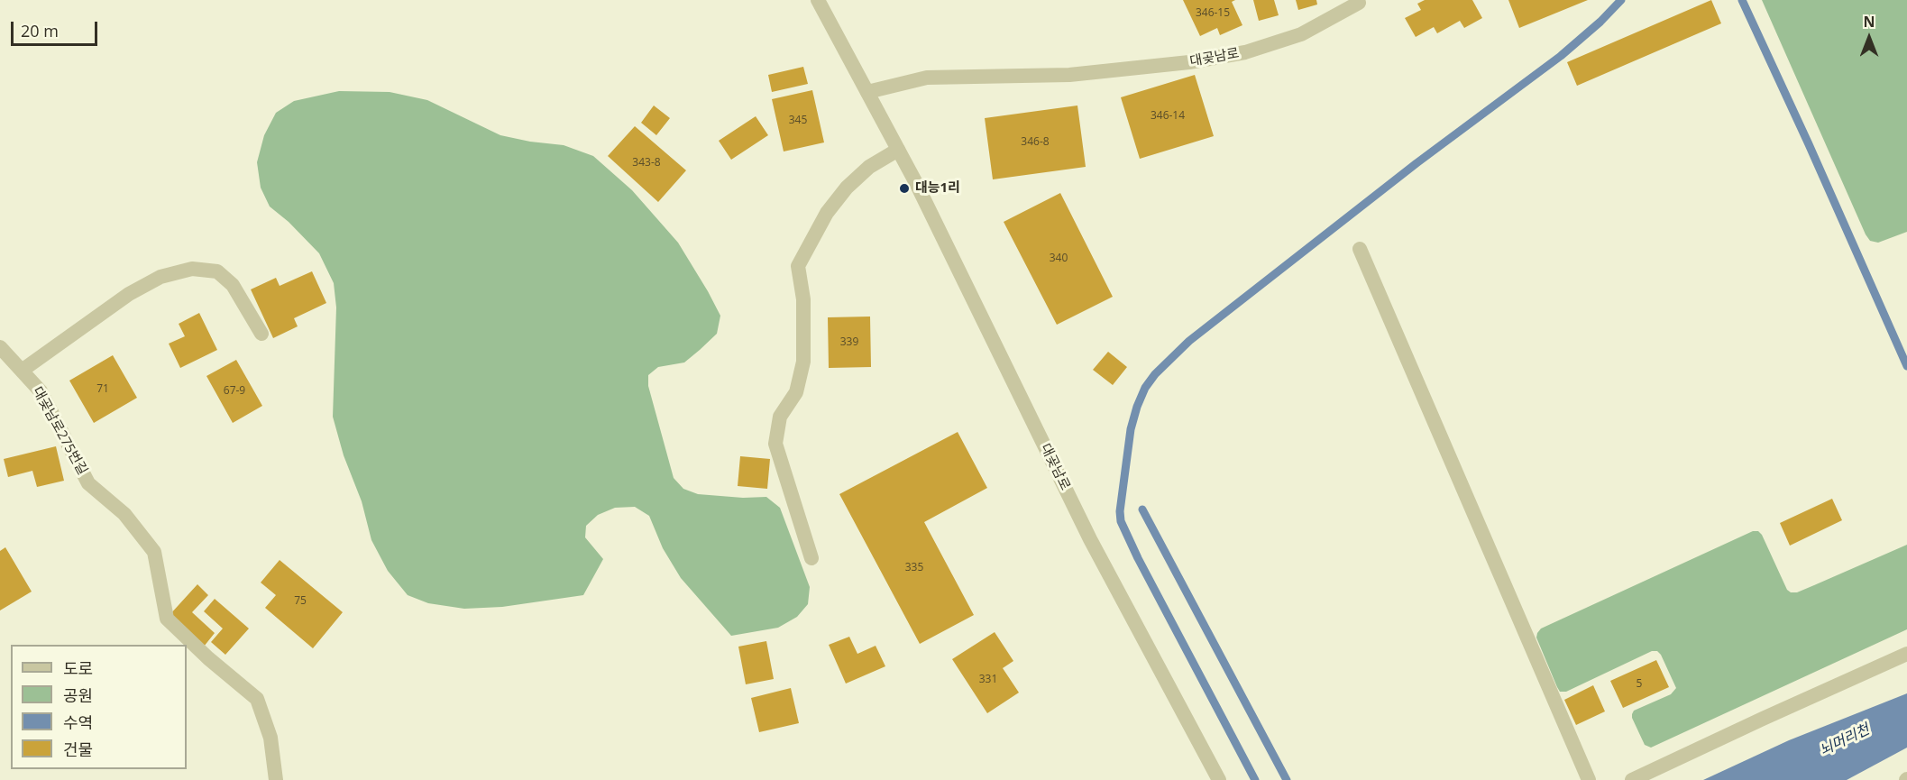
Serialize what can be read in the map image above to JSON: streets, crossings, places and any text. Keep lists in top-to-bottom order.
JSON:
{
  "streets": {
    "street": ["대곶남로", "대곶남로275번길"]
  },
  "water": ["뇌머리천"],
  "places": ["대능1리"],
  "house_numbers": [
    "346-15",
    "346-14",
    "345",
    "346-8",
    "343-8",
    "340",
    "339",
    "71",
    "67-9",
    "335",
    "75",
    "331",
    "5"
  ],
  "legend": [
    "도로",
    "공원",
    "수역",
    "건물"
  ],
  "scale_bar": "20 m",
  "north": "top"
}
